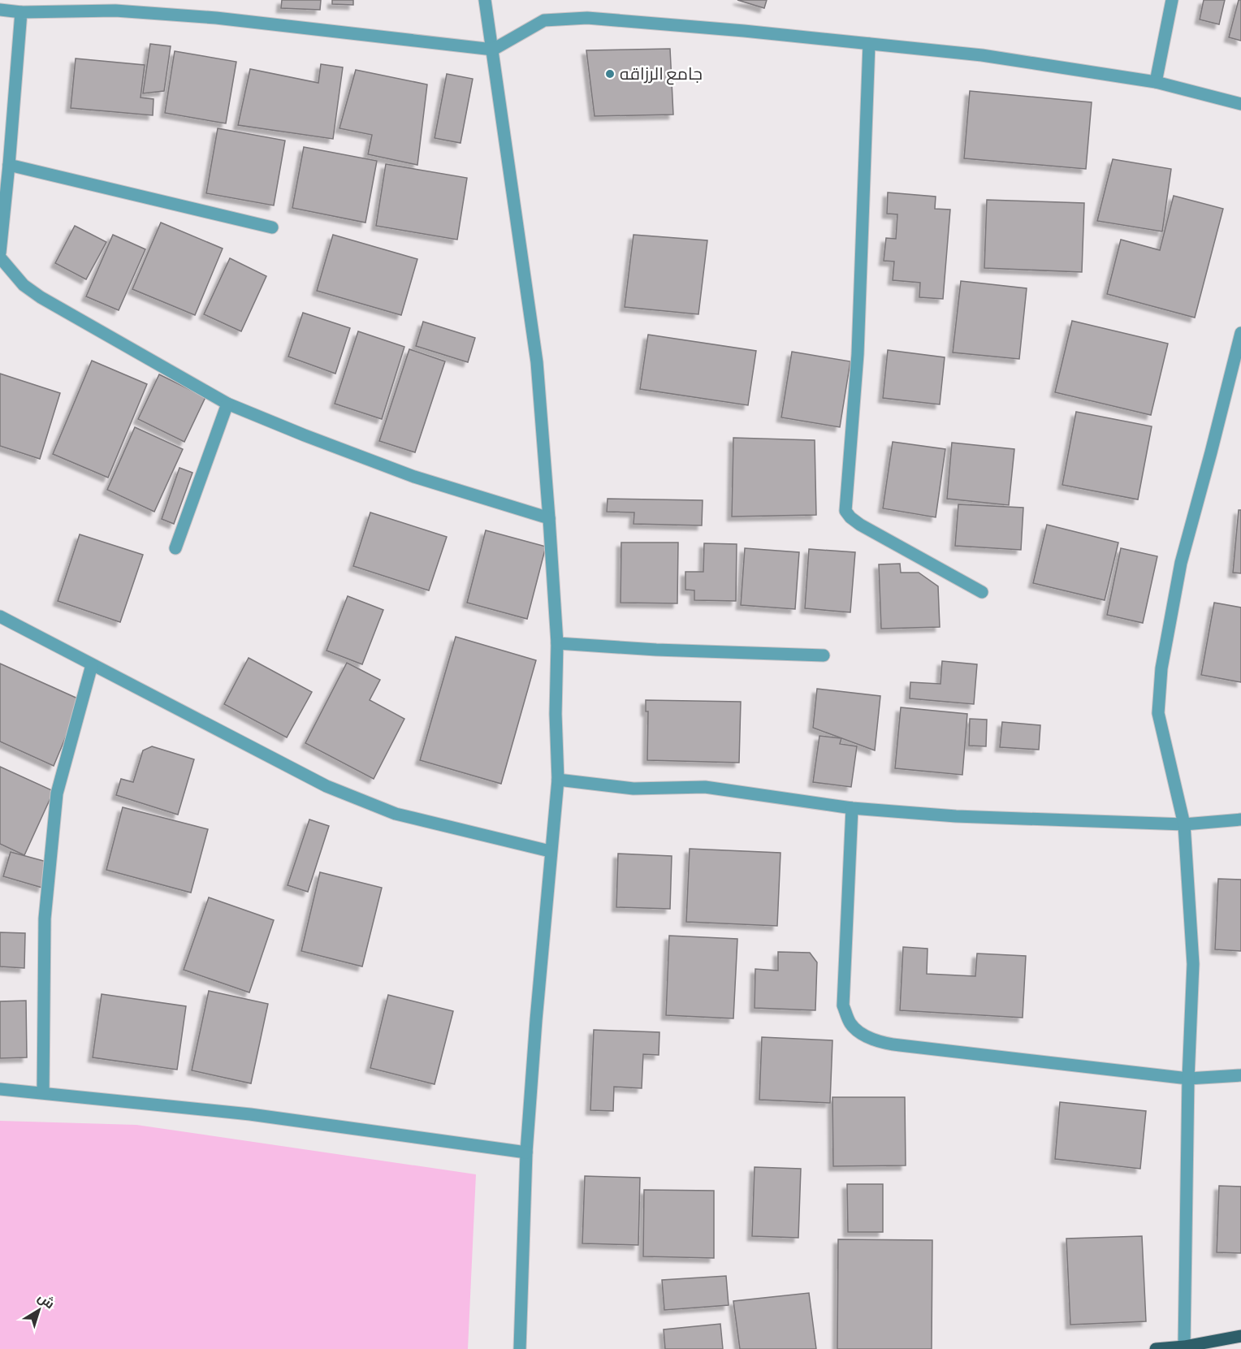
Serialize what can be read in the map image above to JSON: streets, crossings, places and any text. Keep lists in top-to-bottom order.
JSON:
{
  "places": ["جامع الرزاقه"],
  "north": "top right"
}
